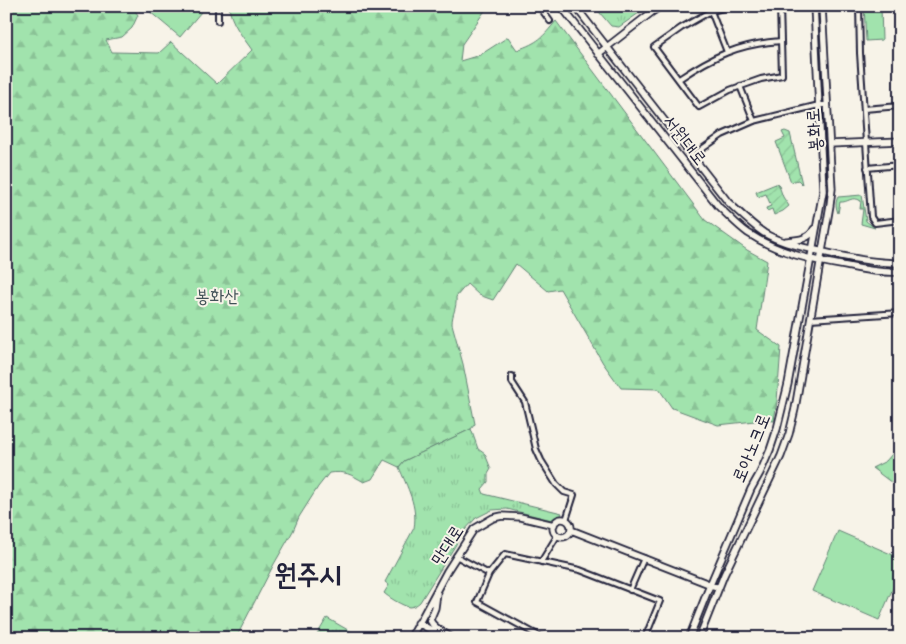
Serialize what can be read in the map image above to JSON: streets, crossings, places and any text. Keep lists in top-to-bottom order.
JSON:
{
  "streets": {
    "street": [
      "봉화로",
      "서원대로",
      "로아노크로",
      "만대로"
    ]
  },
  "crossings": [
    ["봉화로", "서원대로"],
    ["봉화로", "로아노크로"],
    ["서원대로", "로아노크로"]
  ],
  "districts": ["원주시"],
  "parks": ["봉화산"]
}
